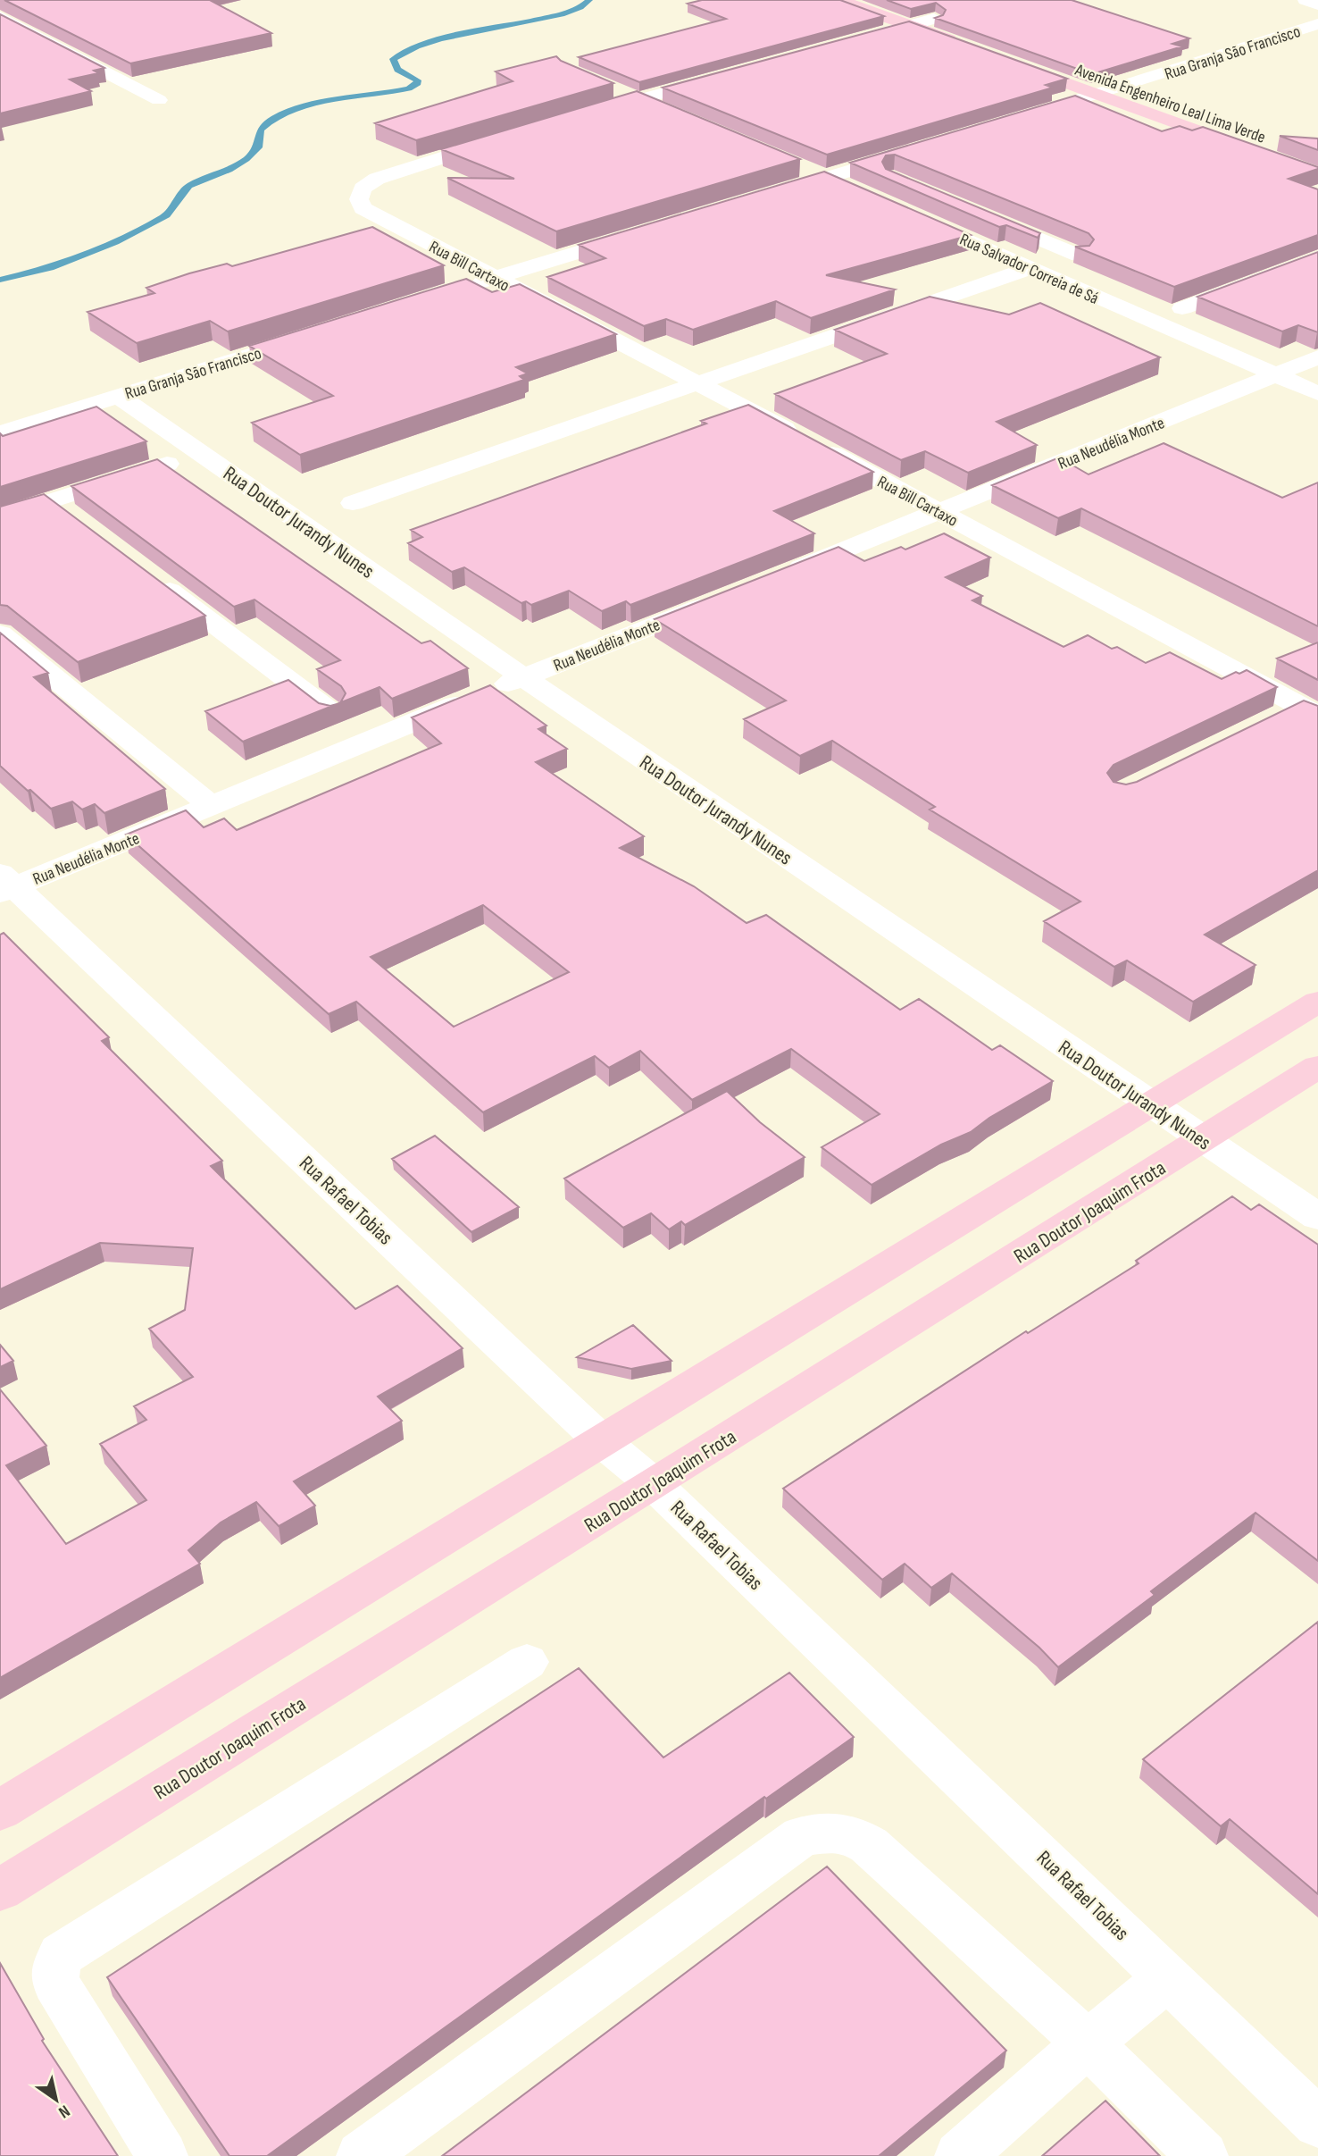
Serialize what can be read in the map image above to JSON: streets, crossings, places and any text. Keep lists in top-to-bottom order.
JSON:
{
  "streets": {
    "street": [
      "Rua Granja São Francisco",
      "Avenida Engenheiro Leal Lima Verde",
      "Rua Bill Cartaxo",
      "Rua Salvador Correia de Sá",
      "Rua Neudélia Monte",
      "Rua Doutor Jurandy Nunes",
      "Rua Rafael Tobias",
      "Rua Doutor Joaquim Frota"
    ]
  },
  "crossings": [
    ["Rua Granja São Francisco", "Avenida Engenheiro Leal Lima Verde"],
    ["Rua Granja São Francisco", "Rua Doutor Jurandy Nunes"],
    ["Rua Bill Cartaxo", "Rua Neudélia Monte"],
    ["Rua Salvador Correia de Sá", "Rua Neudélia Monte"],
    ["Rua Neudélia Monte", "Rua Doutor Jurandy Nunes"],
    ["Rua Neudélia Monte", "Rua Rafael Tobias"],
    ["Rua Doutor Jurandy Nunes", "Rua Doutor Joaquim Frota"],
    ["Rua Rafael Tobias", "Rua Doutor Joaquim Frota"]
  ],
  "north": "bottom right"
}
